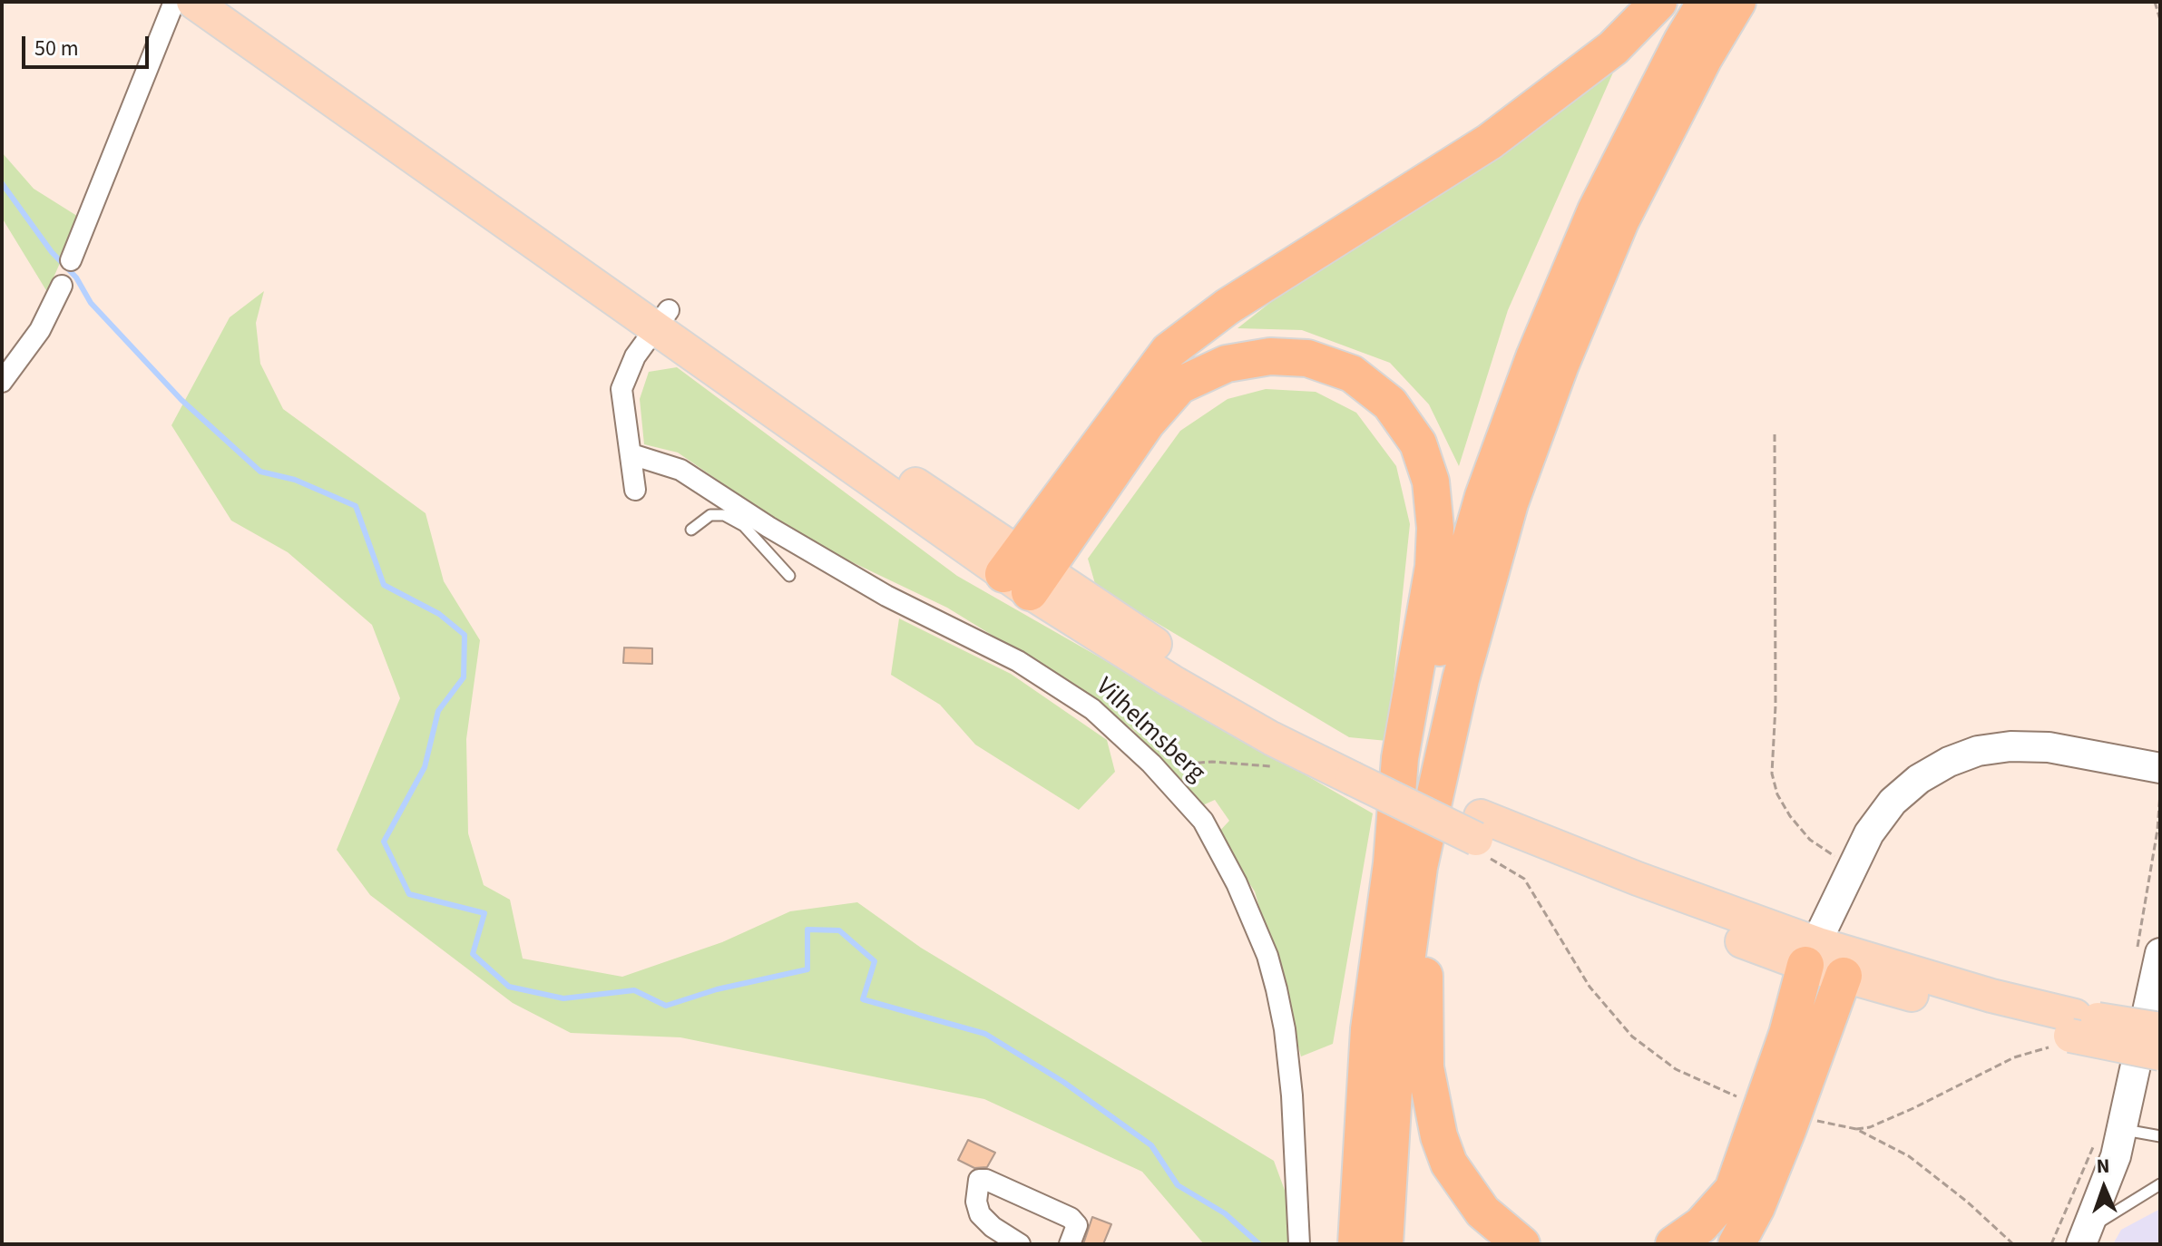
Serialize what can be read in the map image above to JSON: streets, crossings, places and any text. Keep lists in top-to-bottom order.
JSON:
{
  "streets": {
    "street": ["Vilhelmsberg"]
  },
  "scale_bar": "50 m",
  "north": "top"
}
